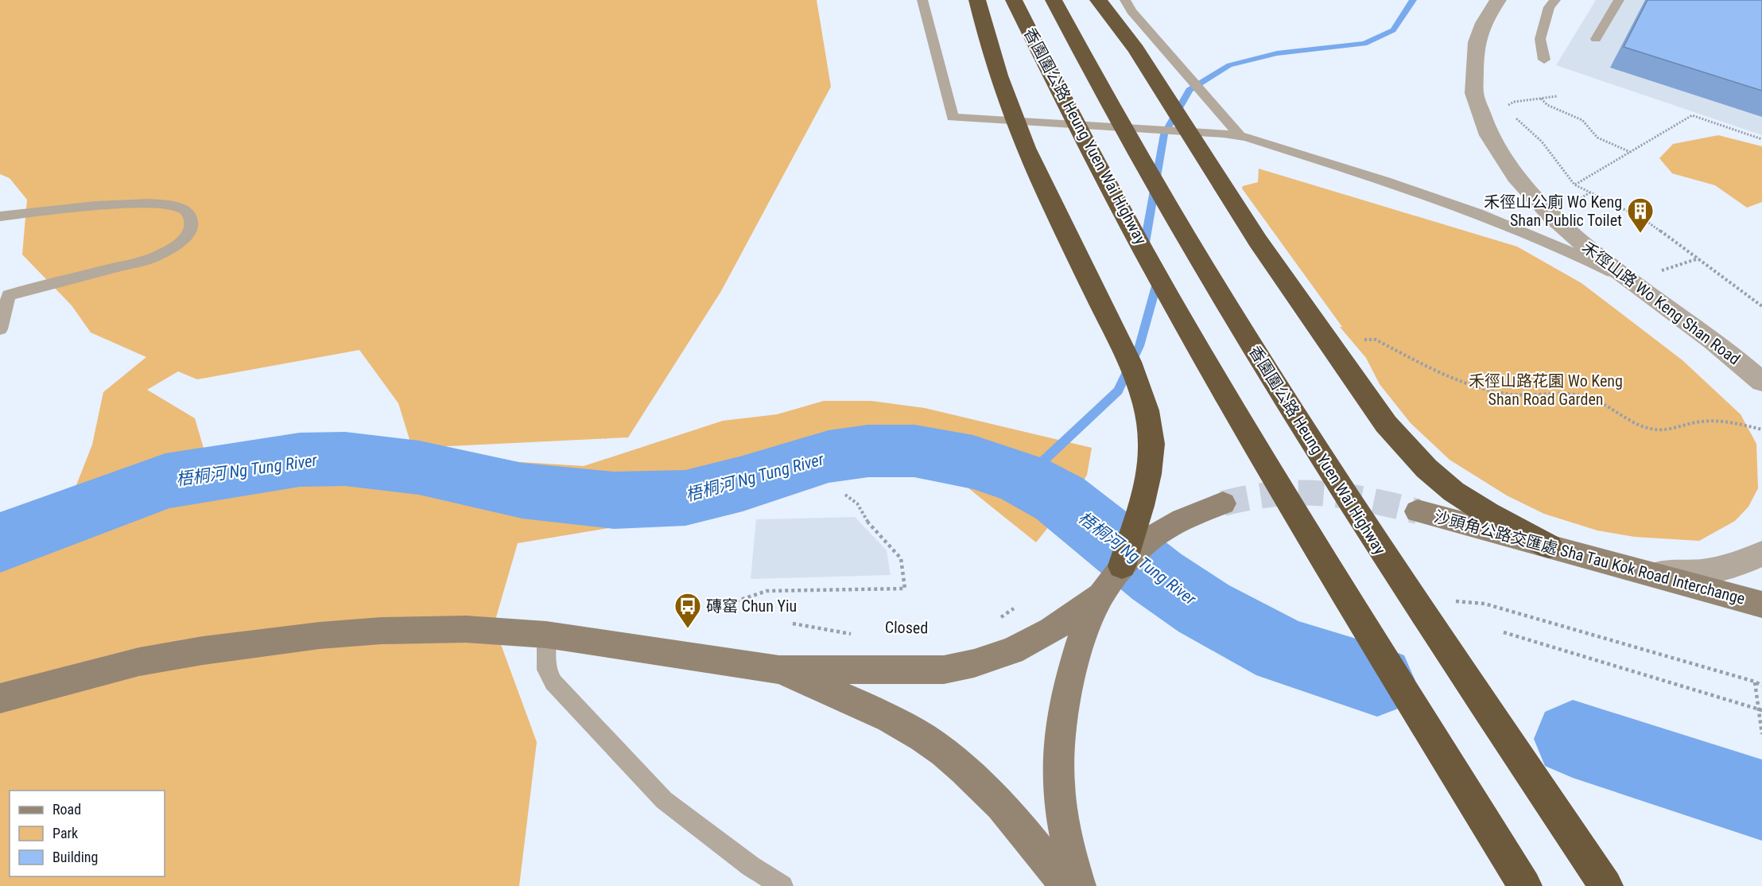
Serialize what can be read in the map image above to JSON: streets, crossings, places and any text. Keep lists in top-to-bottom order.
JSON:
{
  "streets": {
    "highway": ["香園圍公路 Heung Yuen Wai Highway"],
    "main road": ["沙頭角公路交匯處 Sha Tau Kok Road Interchange"],
    "street": ["禾徑山路 Wo Keng Shan Road"]
  },
  "water": ["梧桐河 Ng Tung River"],
  "parks": ["禾徑山路花園 Wo Keng Shan Road Garden"],
  "places": {
    "building": ["禾徑山公廁 Wo Keng Shan Public Toilet"],
    "bus stop": ["磚窰 Chun Yiu"]
  },
  "legend": ["Road", "Park", "Building"]
}
